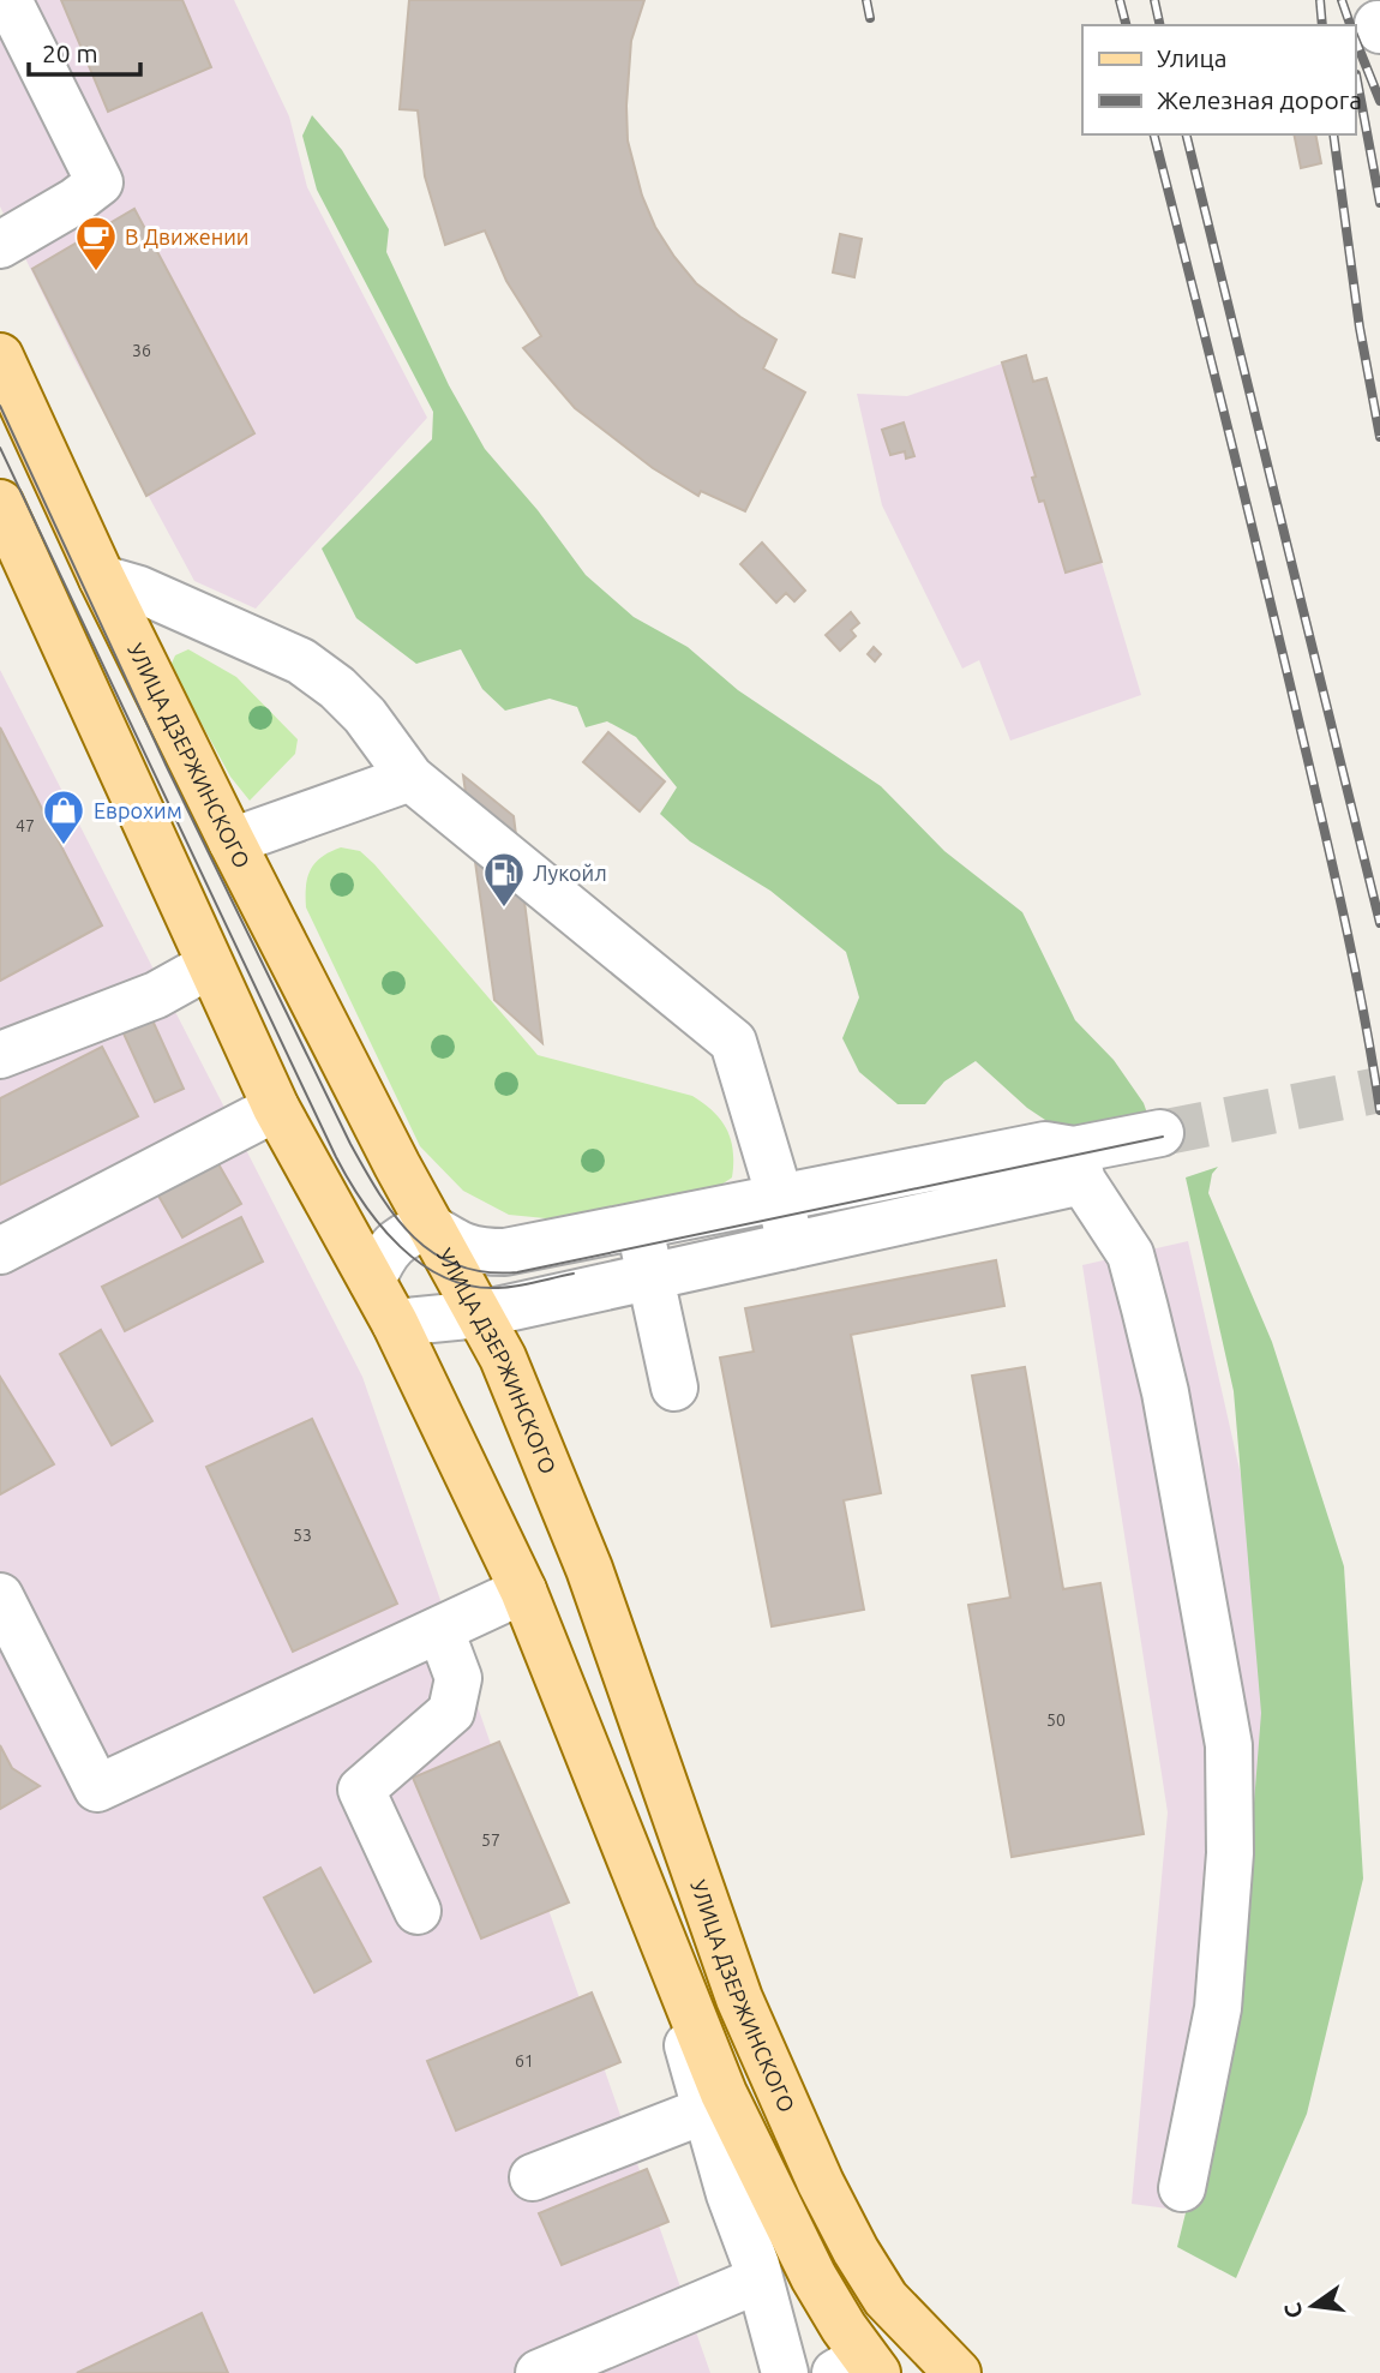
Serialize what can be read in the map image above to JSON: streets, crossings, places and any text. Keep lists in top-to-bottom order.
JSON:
{
  "streets": {
    "main road": ["УЛИЦА ДЗЕРЖИНСКОГО"]
  },
  "places": {
    "cafe": ["В Движении"],
    "shop": ["Еврохим"],
    "fuel station": ["Лукойл"]
  },
  "house_numbers": [
    "36",
    "47",
    "53",
    "50",
    "57",
    "61"
  ],
  "legend": ["Улица", "Железная дорога"],
  "scale_bar": "20 m",
  "north": "left"
}
